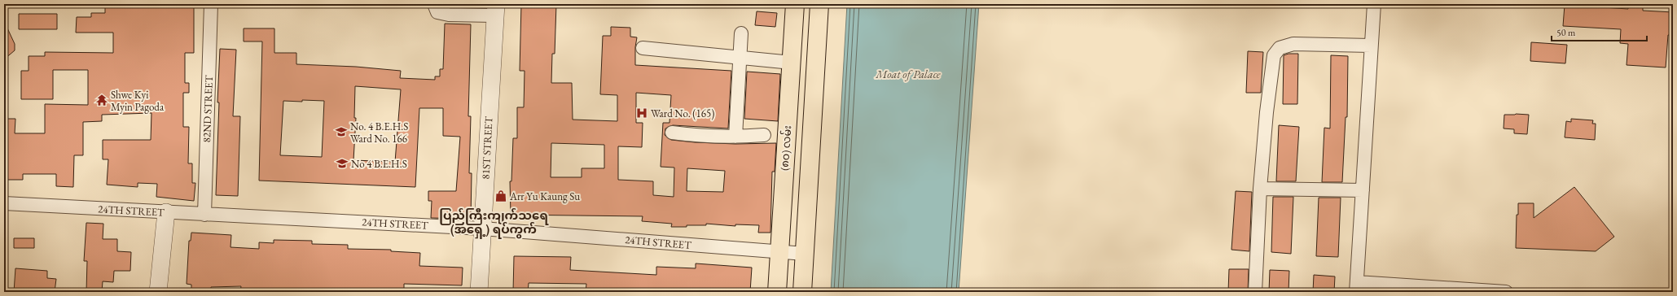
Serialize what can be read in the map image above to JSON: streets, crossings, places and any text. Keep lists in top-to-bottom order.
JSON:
{
  "streets": {
    "main road": ["(၈၀) လမ်း"],
    "street": ["82ND STREET", "81ST STREET", "24TH STREET"]
  },
  "crossings": [
    ["82ND STREET", "24TH STREET"],
    ["81ST STREET", "24TH STREET"],
    ["(၈၀) လမ်း", "24TH STREET"]
  ],
  "districts": ["ပြည်ကြီးကျက်သရေ (အရှေ့) ရပ်ကွက်"],
  "water": ["Moat of Palace"],
  "places": {
    "temple": ["Shwe Kyi Myin Pagoda"],
    "hospital": ["Ward No. (165)"],
    "school or university": ["No. 4 B.E.H.S Ward No. 166", "No 4 B.E.H.S"],
    "shop": ["Arr Yu Kaung Su"]
  },
  "scale_bar": "50 m"
}
